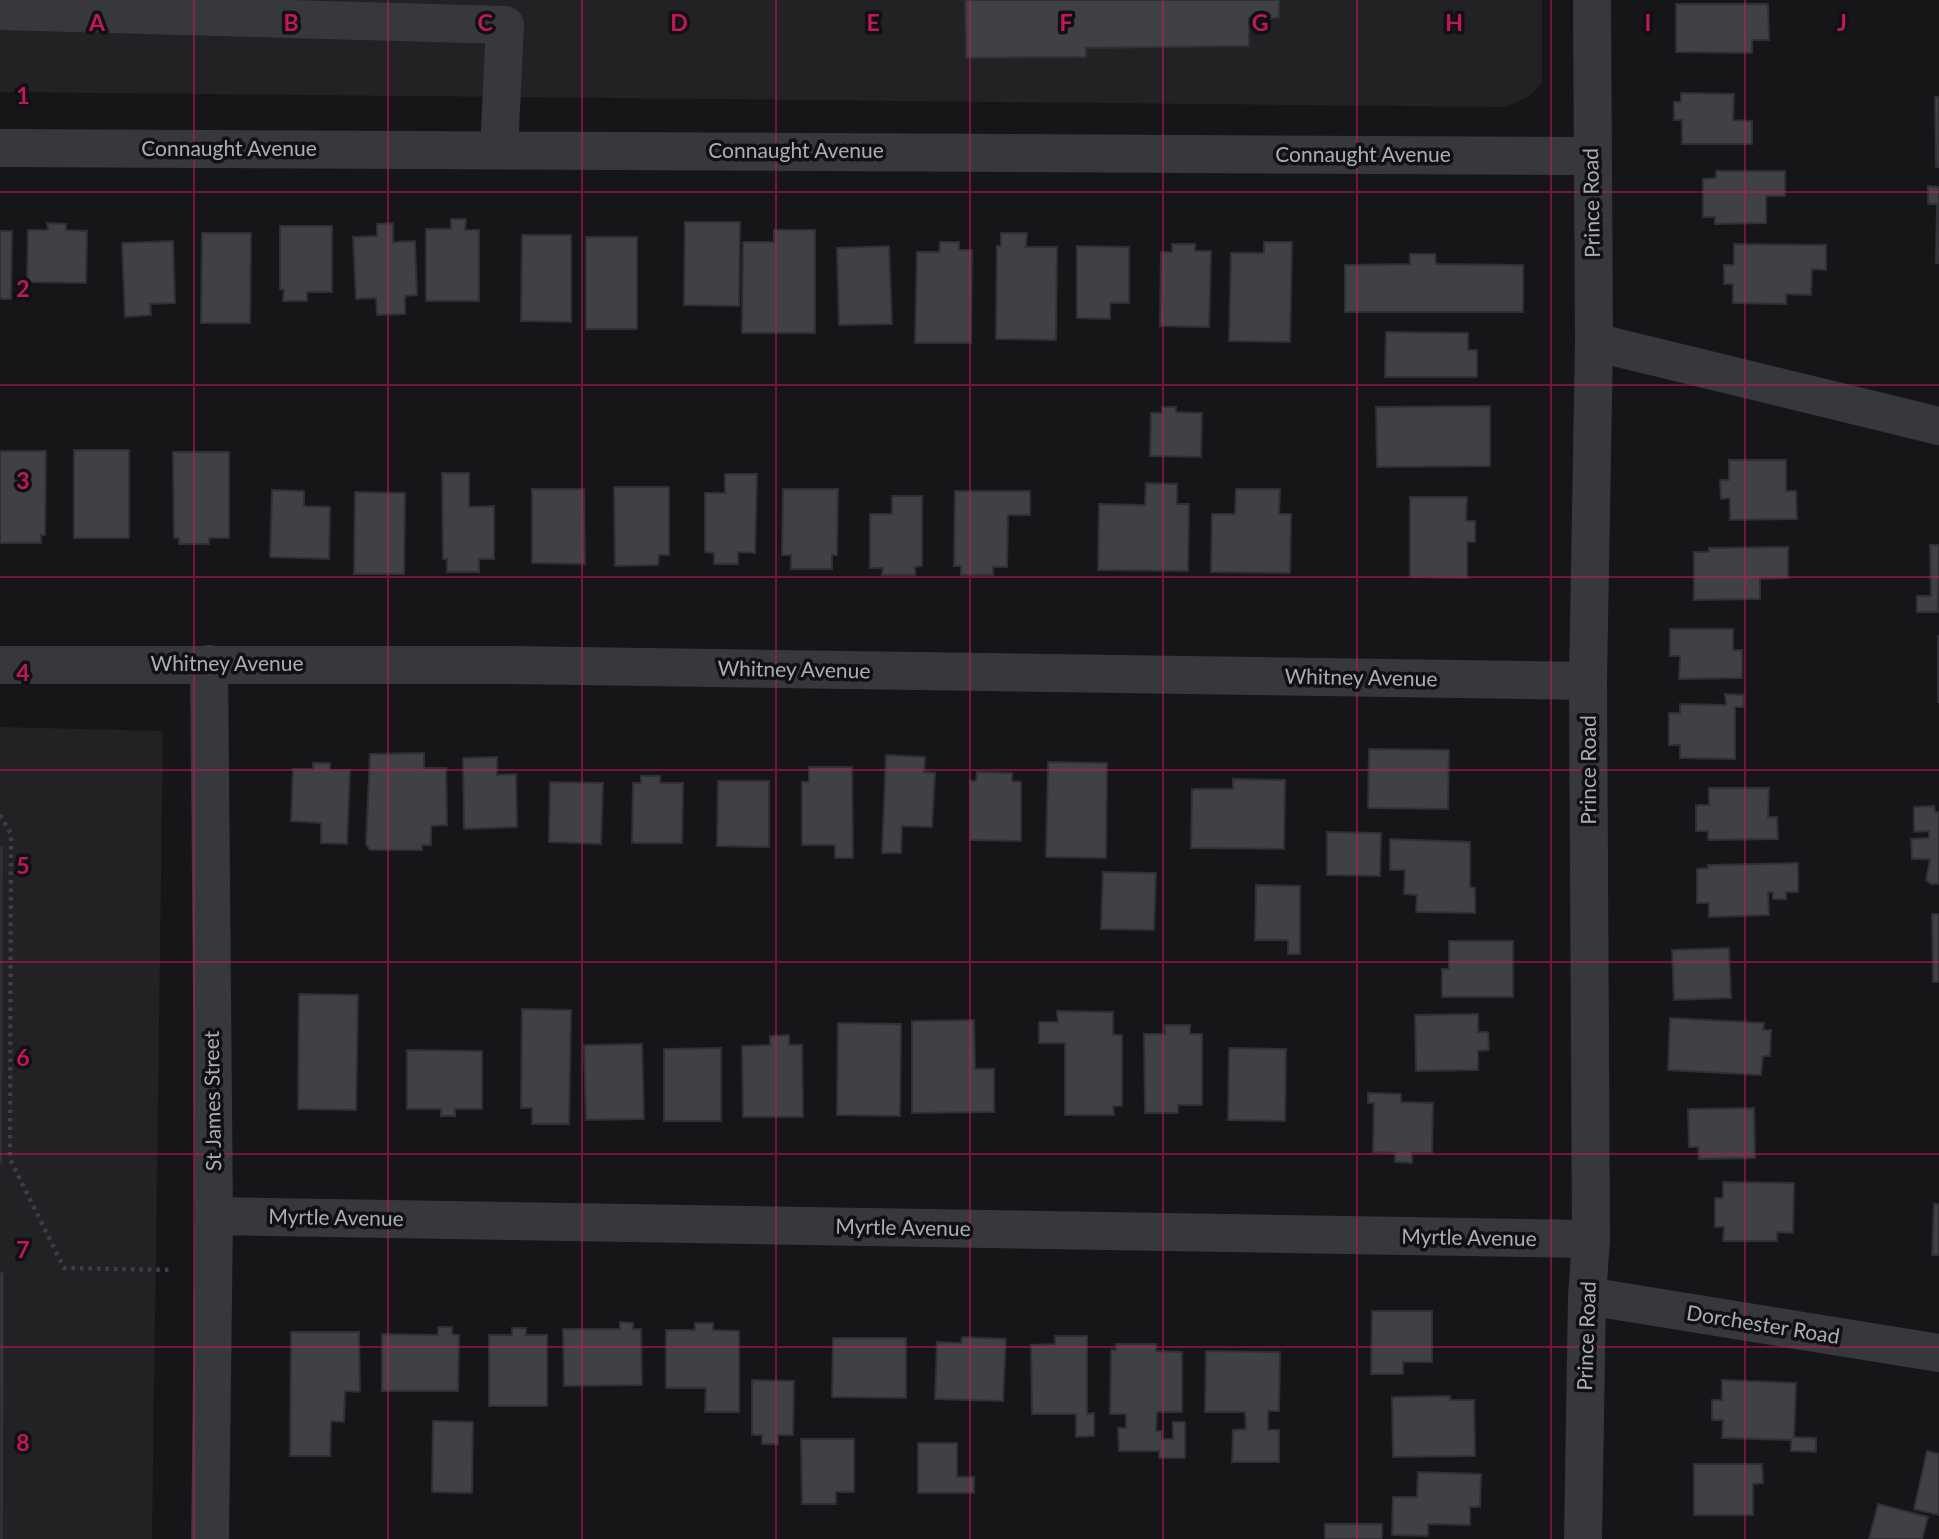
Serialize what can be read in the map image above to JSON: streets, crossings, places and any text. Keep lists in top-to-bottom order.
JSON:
{
  "streets": {
    "street": [
      "Connaught Avenue",
      "Prince Road",
      "Whitney Avenue",
      "St James Street",
      "Myrtle Avenue",
      "Dorchester Road"
    ]
  },
  "crossings": [
    ["Connaught Avenue", "Prince Road"],
    ["Prince Road", "Whitney Avenue"],
    ["Prince Road", "Myrtle Avenue"],
    ["Prince Road", "Dorchester Road"],
    ["Whitney Avenue", "St James Street"],
    ["St James Street", "Myrtle Avenue"]
  ],
  "grid": {
    "columns": [
      "A",
      "B",
      "C",
      "D",
      "E",
      "F",
      "G",
      "H",
      "I",
      "J"
    ],
    "rows": [
      "1",
      "2",
      "3",
      "4",
      "5",
      "6",
      "7",
      "8"
    ]
  }
}
